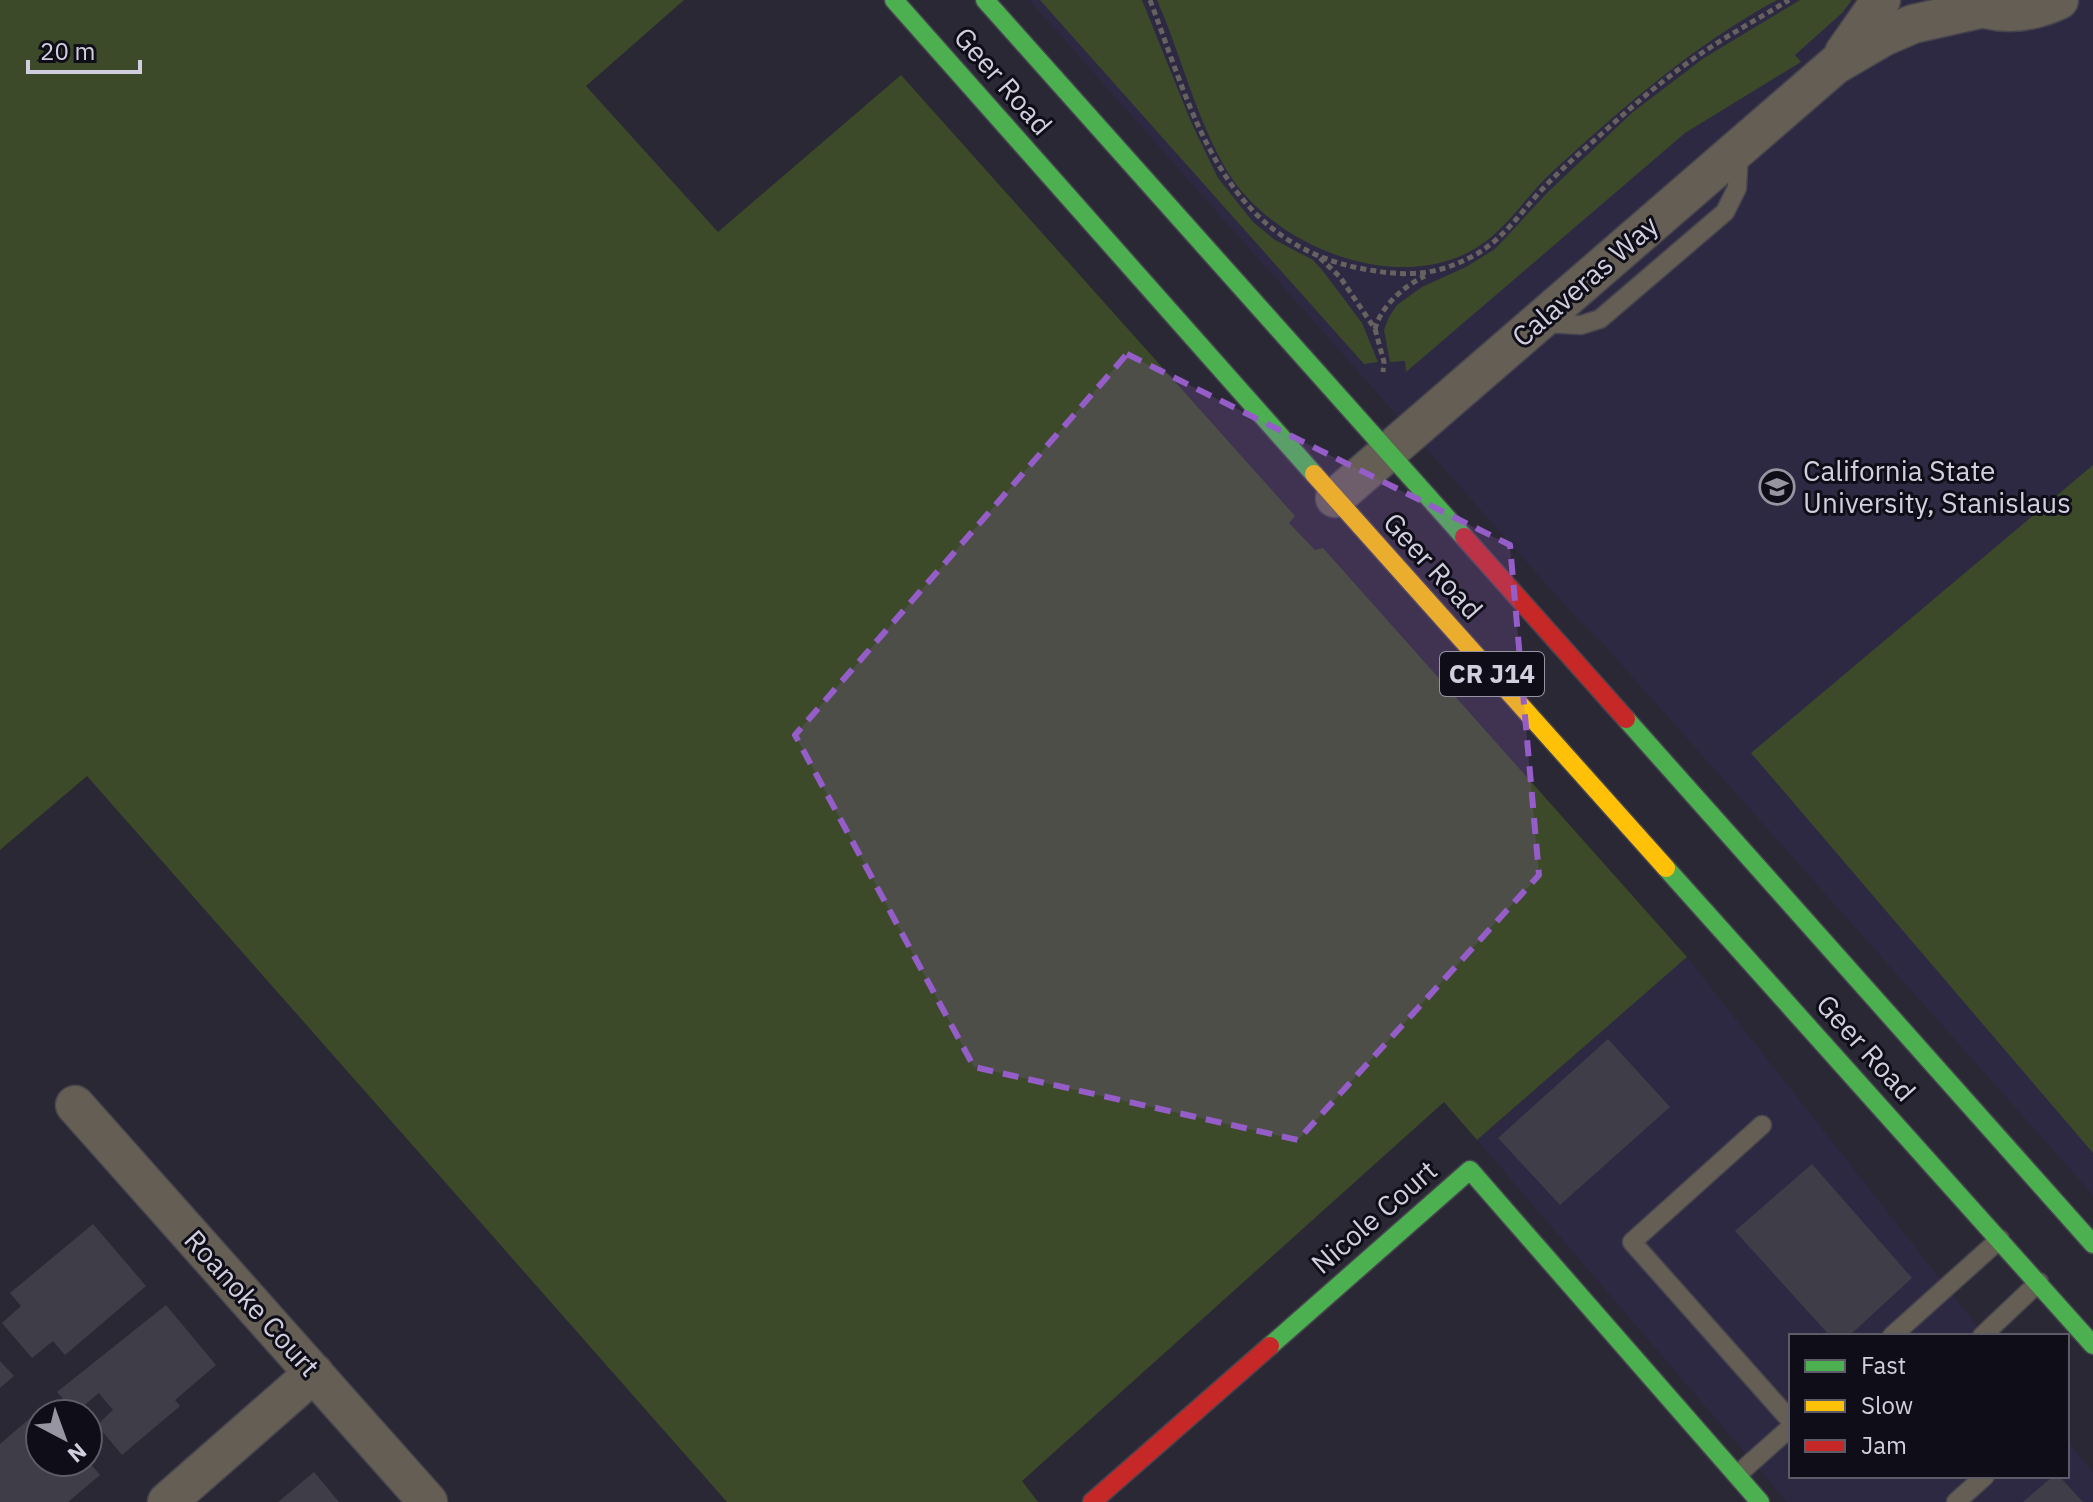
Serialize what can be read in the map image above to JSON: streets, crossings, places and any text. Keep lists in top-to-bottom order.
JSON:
{
  "streets": {
    "main road": ["Geer Road", "CR J14", "Nicole Court"],
    "street": ["Calaveras Way", "Roanoke Court"]
  },
  "crossings": [
    ["Geer Road", "Calaveras Way"]
  ],
  "places": {
    "school or university": ["California State University, Stanislaus"]
  },
  "legend": ["Fast", "Slow", "Jam"],
  "scale_bar": "20 m",
  "north": "bottom right"
}
